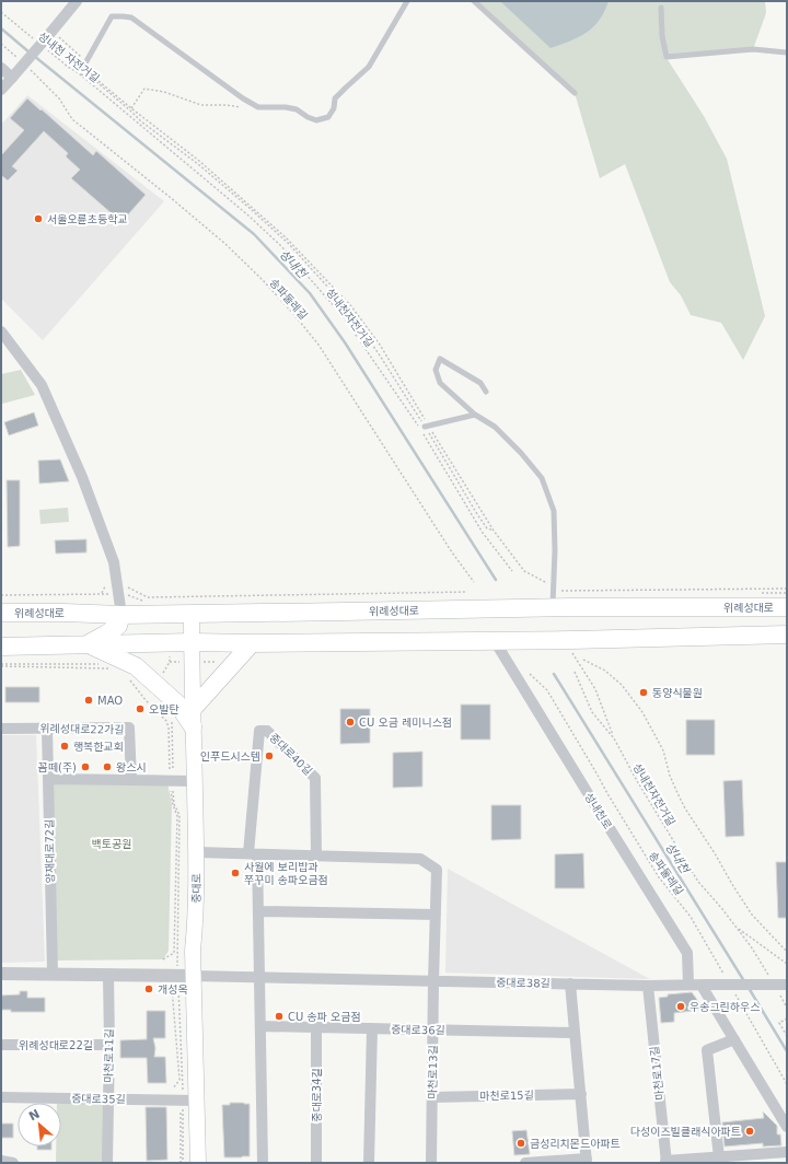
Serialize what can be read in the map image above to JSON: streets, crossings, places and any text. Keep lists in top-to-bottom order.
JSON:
{
  "streets": {
    "main road": ["위례성대로", "중대로"],
    "street": [
      "위례성대로22가길",
      "중대로40길",
      "성내천로",
      "양재대로72길",
      "중대로38길",
      "중대로36길",
      "위례성대로22길",
      "마천로11길",
      "마천로13길",
      "마천로17길",
      "중대로34길",
      "마천로15길",
      "중대로35길"
    ],
    "path": ["성내천 자전거길", "송파둘레길", "성내천자전거길"]
  },
  "crossings": [
    ["성내천 자전거길", "성내천자전거길"],
    ["위례성대로", "중대로"],
    ["위례성대로22가길", "양재대로72길"],
    ["성내천로", "중대로38길"],
    ["중대로", "중대로38길"],
    ["중대로", "중대로35길"],
    ["중대로38길", "마천로13길"],
    ["중대로38길", "마천로17길"],
    ["중대로36길", "마천로13길"],
    ["중대로36길", "중대로34길"],
    ["위례성대로22길", "마천로11길"],
    ["마천로11길", "중대로35길"],
    ["마천로13길", "마천로15길"]
  ],
  "water": ["성내천"],
  "parks": ["백토공원"],
  "places": [
    "서울오륜초등학교",
    "동양식물원",
    "MAO",
    "오발탄",
    "CU 오금 레미니스점",
    "행복한교회",
    "인푸드시스템",
    "꼼떼(주)",
    "왕스시",
    "사월에 보리밥과 쭈꾸미 송파오금점",
    "개성옥",
    "우송그린하우스",
    "CU 송파 오금점",
    "다성이즈빌클래식아파트",
    "금성리치몬드아파트"
  ],
  "north": "top left"
}
